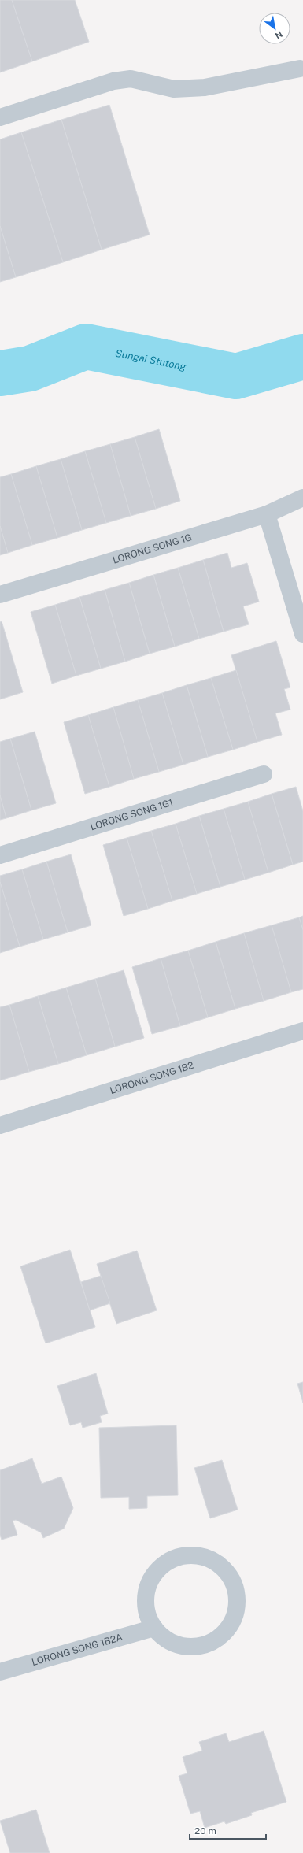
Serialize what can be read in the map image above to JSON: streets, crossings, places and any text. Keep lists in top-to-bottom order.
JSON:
{
  "streets": {
    "street": [
      "LORONG SONG 1G",
      "LORONG SONG 1G1",
      "LORONG SONG 1B2",
      "LORONG SONG 1B2A"
    ]
  },
  "water": ["Sungai Stutong"],
  "scale_bar": "20 m",
  "north": "bottom right"
}
